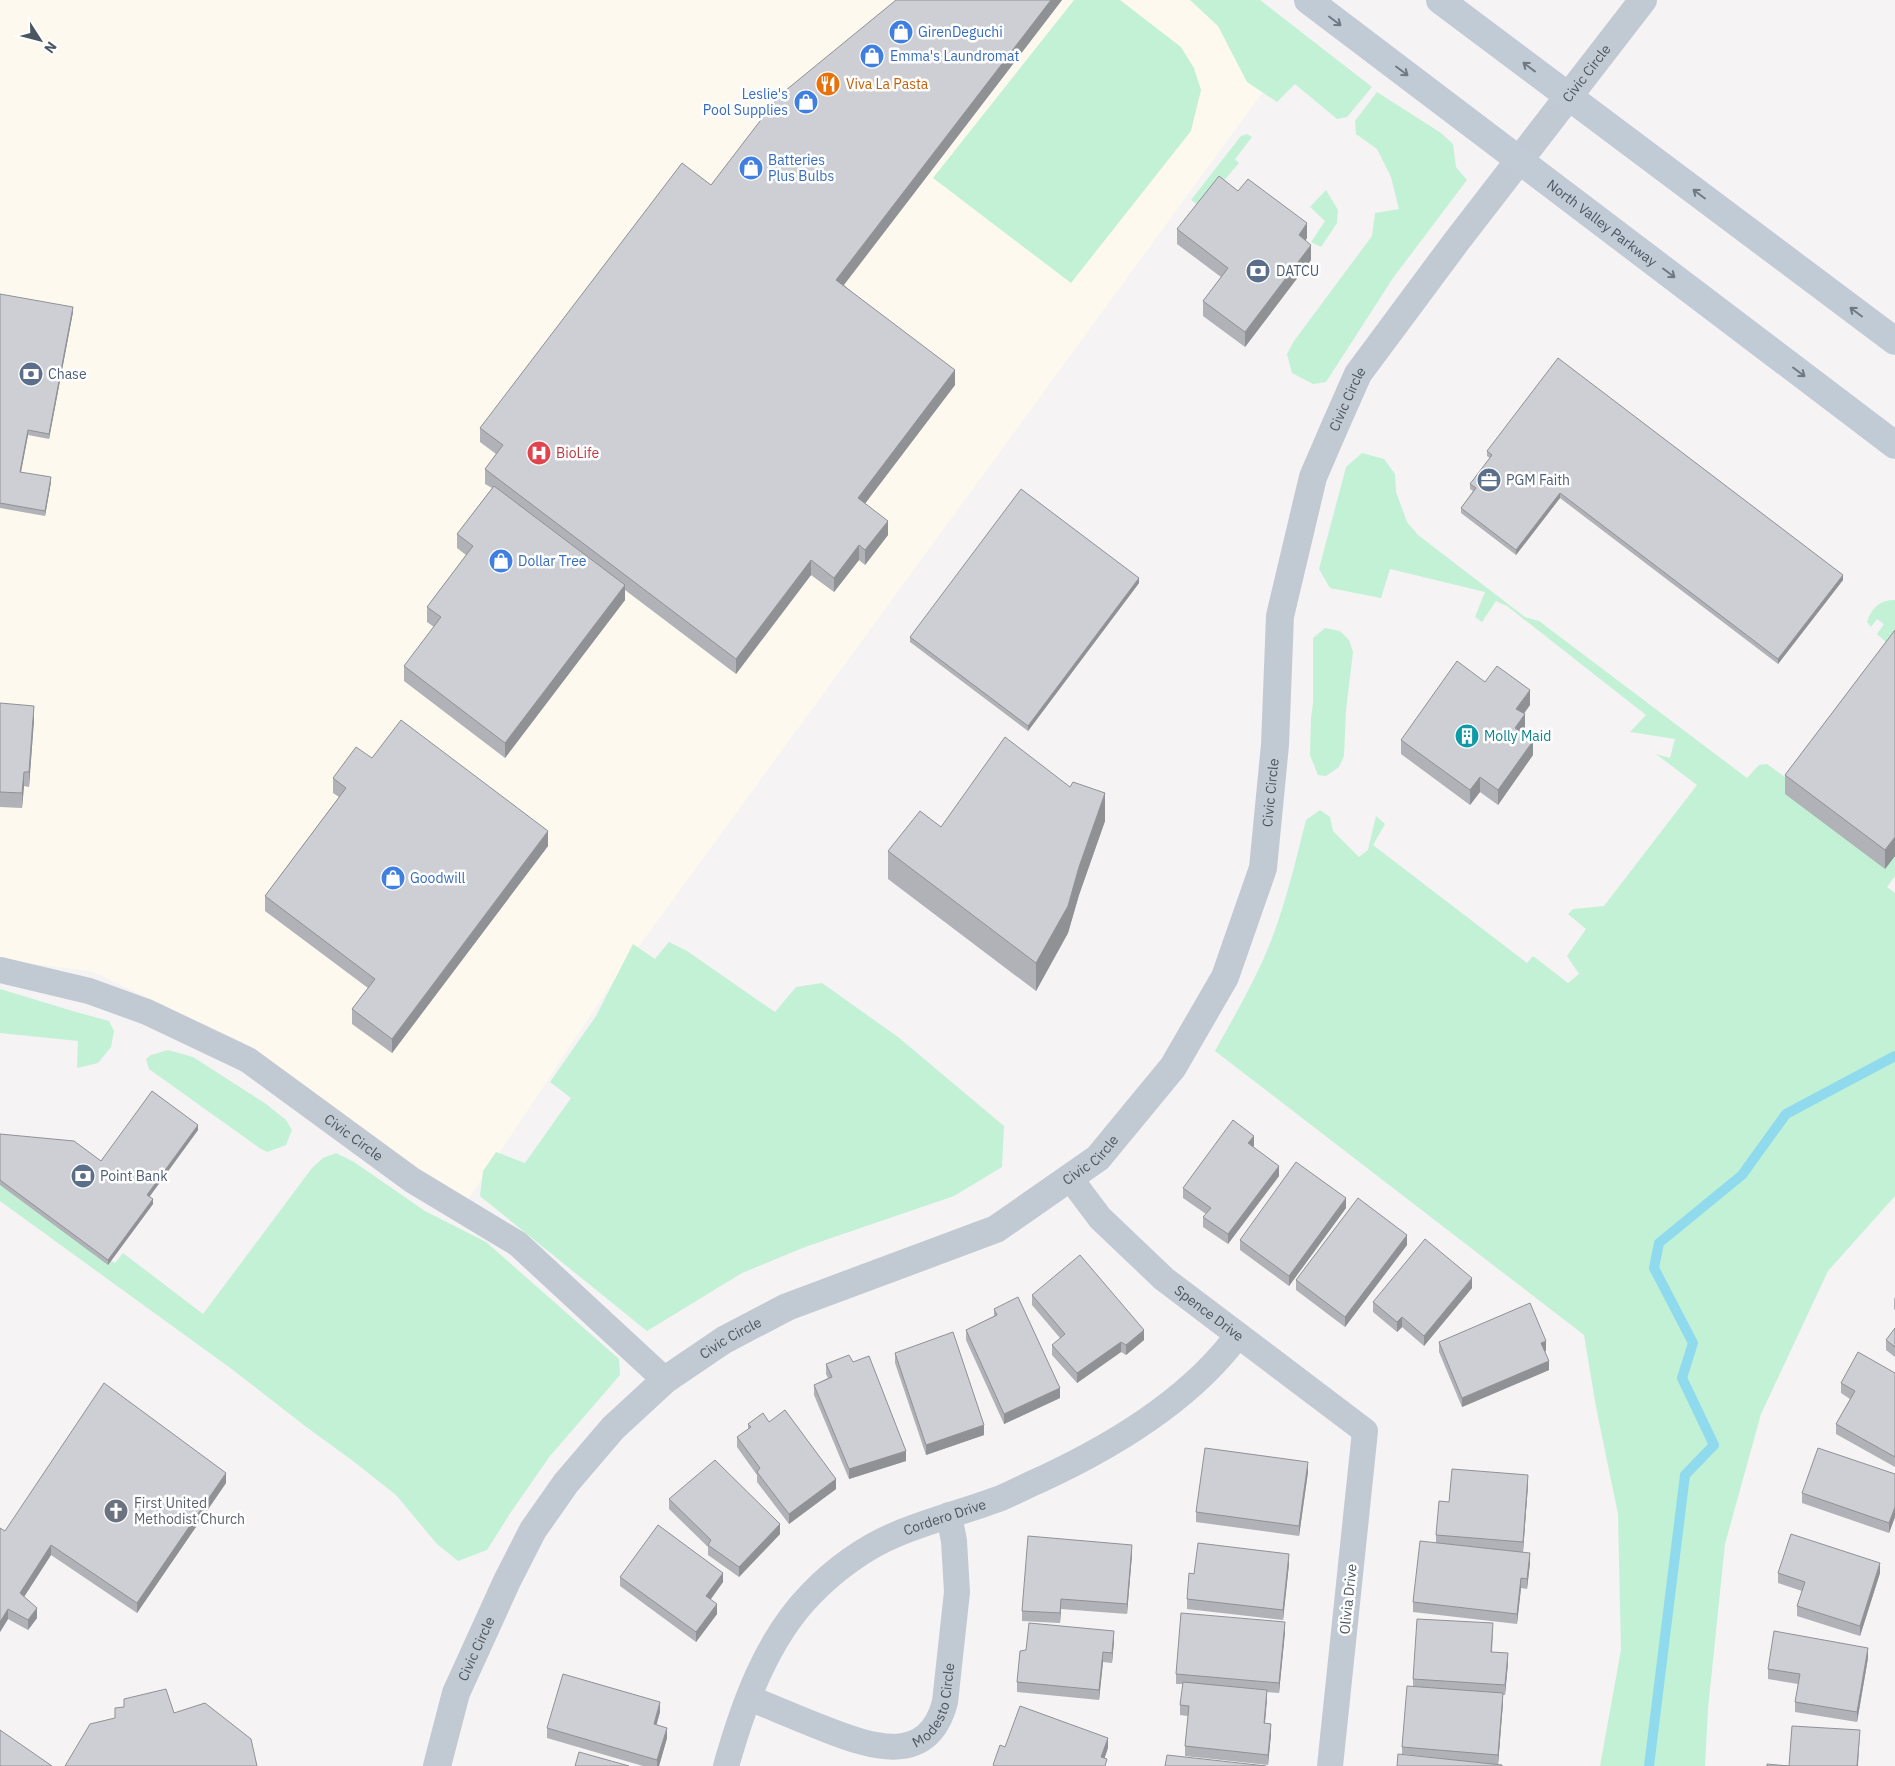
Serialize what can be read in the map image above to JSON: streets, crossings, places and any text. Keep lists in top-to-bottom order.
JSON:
{
  "streets": {
    "main road": ["North Valley Parkway"],
    "street": [
      "Civic Circle",
      "Spence Drive",
      "Cordero Drive",
      "Olivia Drive",
      "Modesto Circle"
    ]
  },
  "crossings": [
    ["Civic Circle", "North Valley Parkway"],
    ["Civic Circle", "Spence Drive"],
    ["Spence Drive", "Cordero Drive"],
    ["Spence Drive", "Olivia Drive"],
    ["Cordero Drive", "Modesto Circle"]
  ],
  "places": {
    "shop": [
      "GirenDeguchi",
      "Emma's Laundromat",
      "Leslie's Pool Supplies",
      "Batteries Plus Bulbs",
      "Dollar Tree",
      "Goodwill"
    ],
    "restaurant": ["Viva La Pasta"],
    "bank": ["DATCU", "Chase", "Point Bank"],
    "hospital": ["BioLife"],
    "office": ["PGM Faith"],
    "building": ["Molly Maid"],
    "church": ["First United Methodist Church"]
  },
  "north": "bottom right"
}
